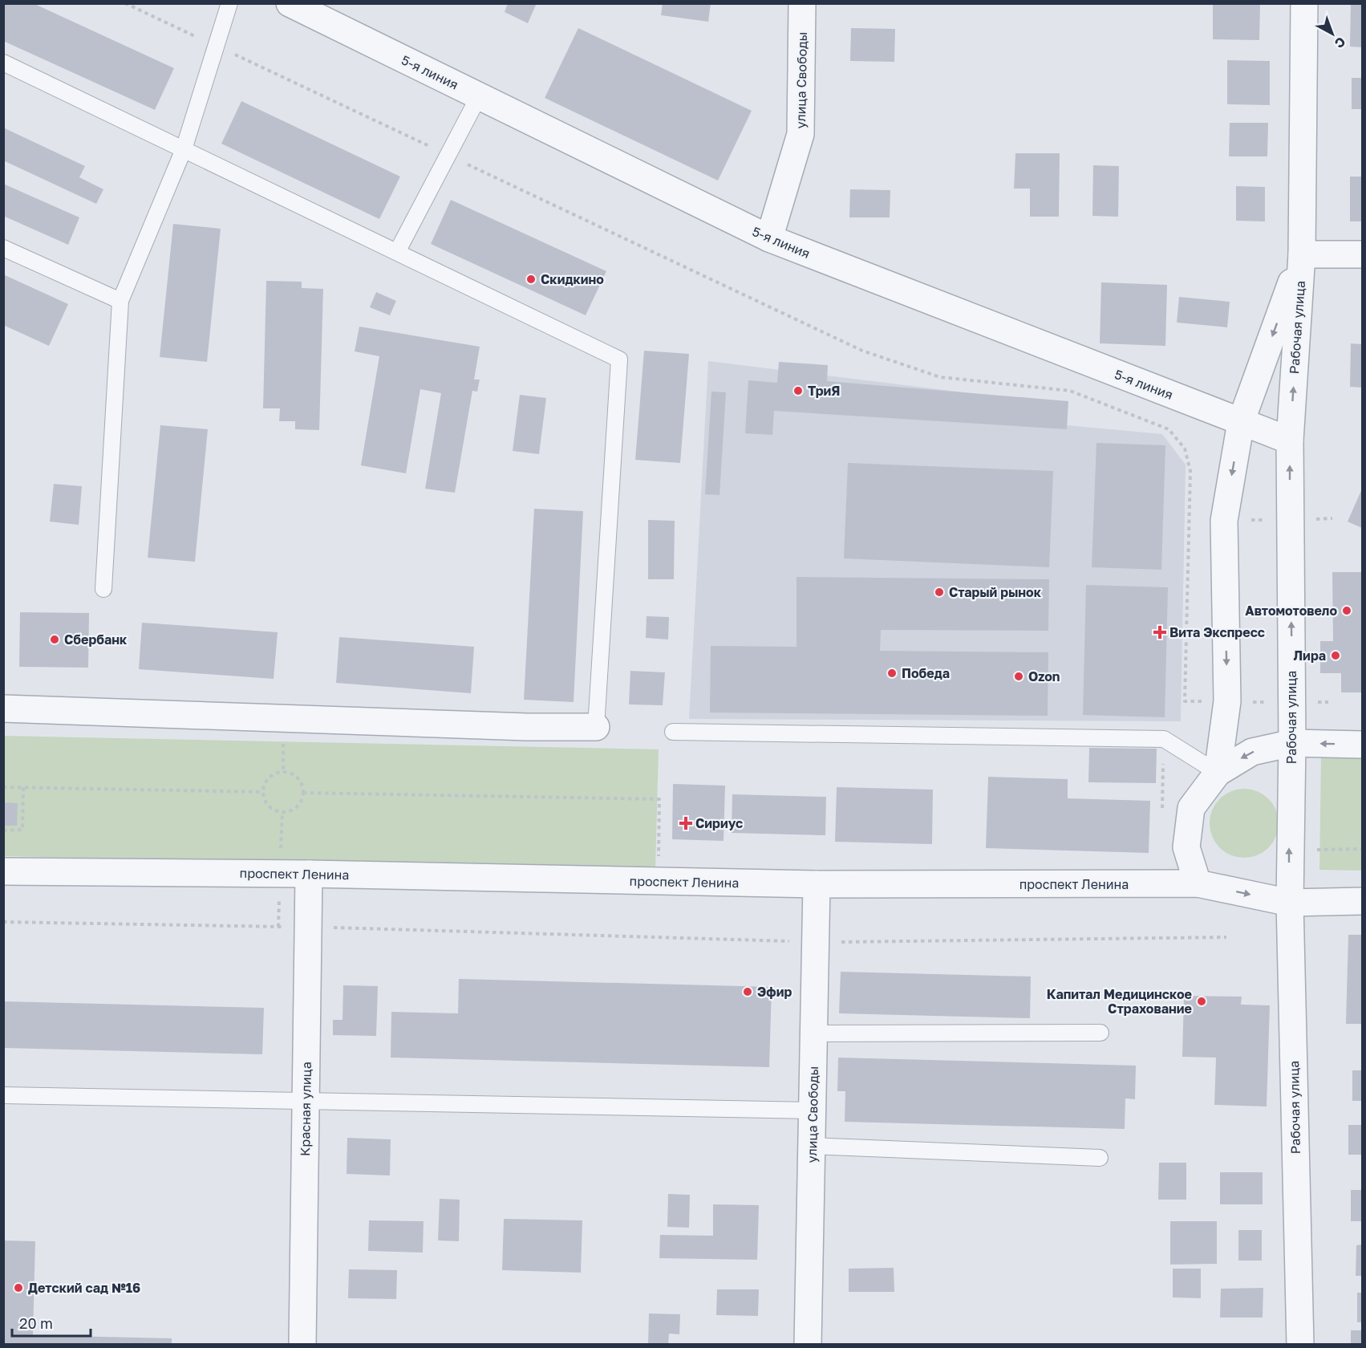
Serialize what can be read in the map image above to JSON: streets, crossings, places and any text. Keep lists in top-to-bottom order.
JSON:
{
  "streets": {
    "street": [
      "5-я линия",
      "улица Свободы",
      "Рабочая улица",
      "проспект Ленина",
      "Красная улица"
    ]
  },
  "crossings": [
    ["5-я линия", "улица Свободы"],
    ["5-я линия", "Рабочая улица"],
    ["улица Свободы", "проспект Ленина"],
    ["Рабочая улица", "проспект Ленина"],
    ["проспект Ленина", "Красная улица"]
  ],
  "places": {
    "other": [
      "Скидкино",
      "ТриЯ",
      "Старый рынок",
      "Автомотовело",
      "Сбербанк",
      "Лира",
      "Победа",
      "Ozon",
      "Эфир",
      "Капитал Медицинское Страхование",
      "Детский сад №16"
    ],
    "health": ["Вита Экспресс", "Сириус"]
  },
  "scale_bar": "20 m",
  "north": "bottom right"
}
